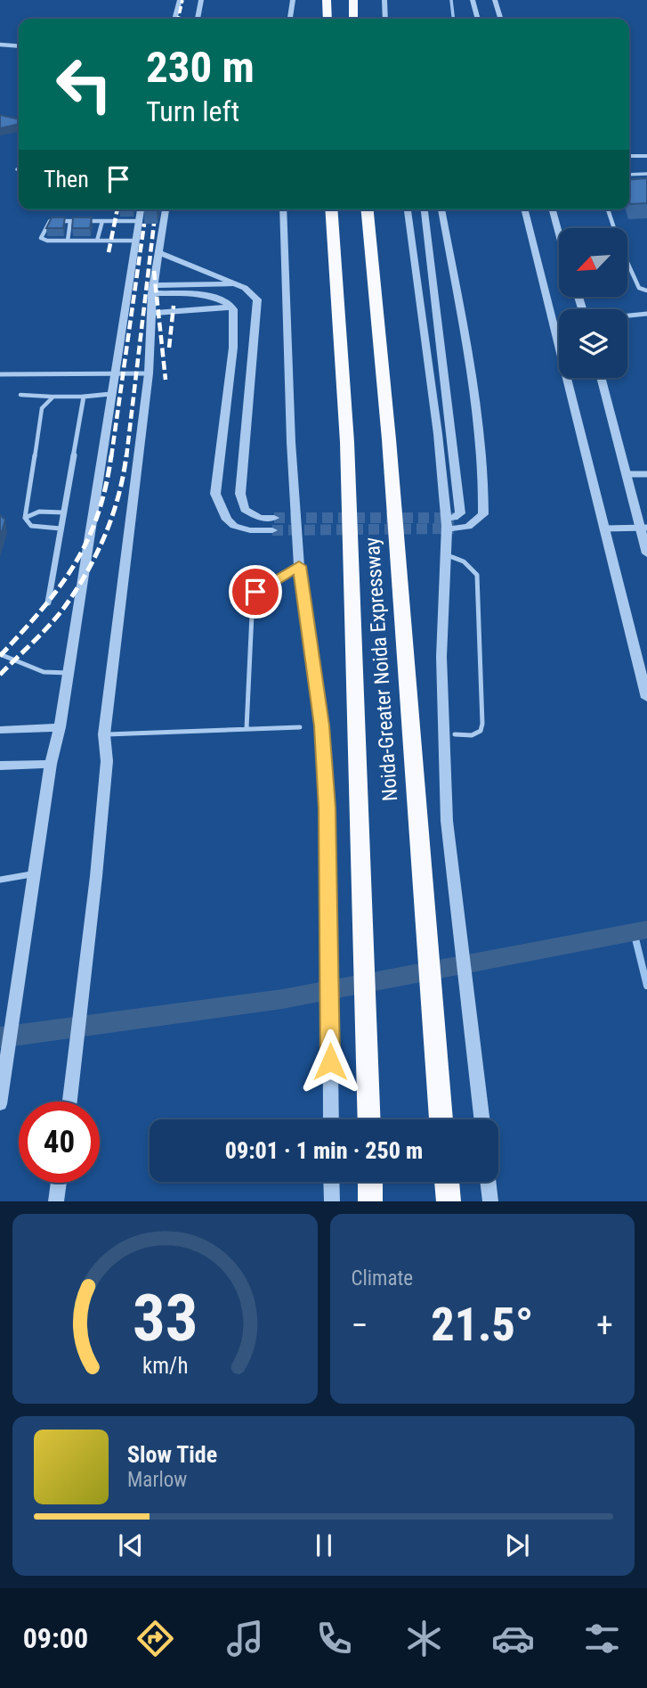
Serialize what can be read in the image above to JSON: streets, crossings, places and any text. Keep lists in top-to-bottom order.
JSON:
{
  "streets": {
    "highway": ["Noida-Greater Noida Expressway"]
  },
  "north": "bottom left",
  "page": {
    "turn": ["230 m", "Turn left"],
    "then": "Then",
    "limit": "40",
    "trip": "09:01 · 1 min · 250 m",
    "tile": "Climate",
    "heat": ["−", "21.5°", "+"],
    "song": ["Slow Tide", "Marlow"],
    "tabs": "09:00",
    "gauge": ["33", "km/h"]
  }
}
